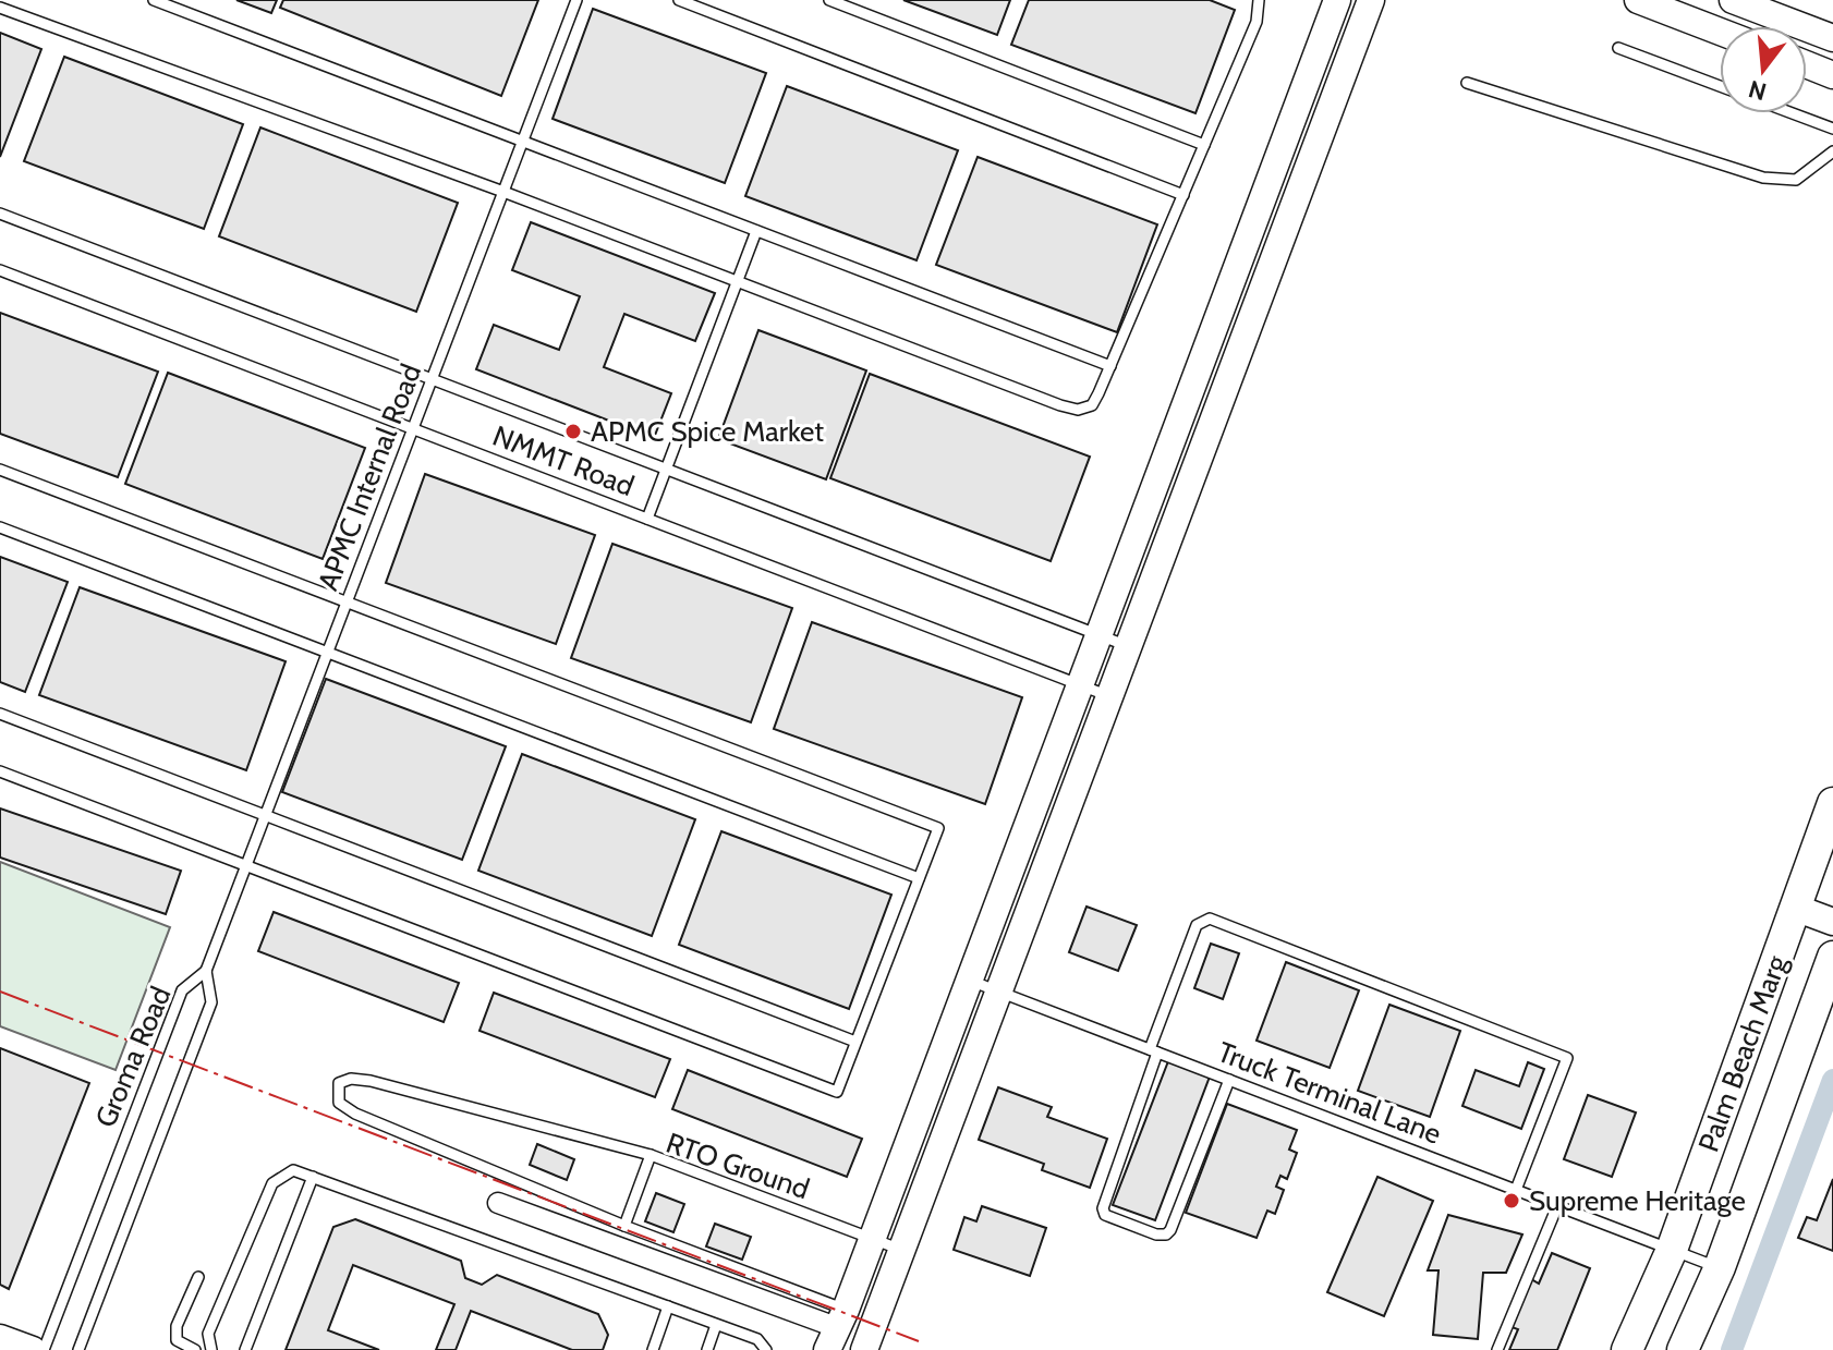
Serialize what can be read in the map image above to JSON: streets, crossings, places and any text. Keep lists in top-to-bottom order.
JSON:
{
  "streets": {
    "main road": ["Palm Beach Marg"],
    "lane": [
      "NMMT Road",
      "APMC Internal Road",
      "Groma Road",
      "Truck Terminal Lane",
      "RTO Ground"
    ]
  },
  "crossings": [
    ["NMMT Road", "APMC Internal Road"],
    ["APMC Internal Road", "Groma Road"],
    ["Palm Beach Marg", "Truck Terminal Lane"]
  ],
  "places": ["APMC Spice Market", "Supreme Heritage"],
  "north": "bottom"
}
